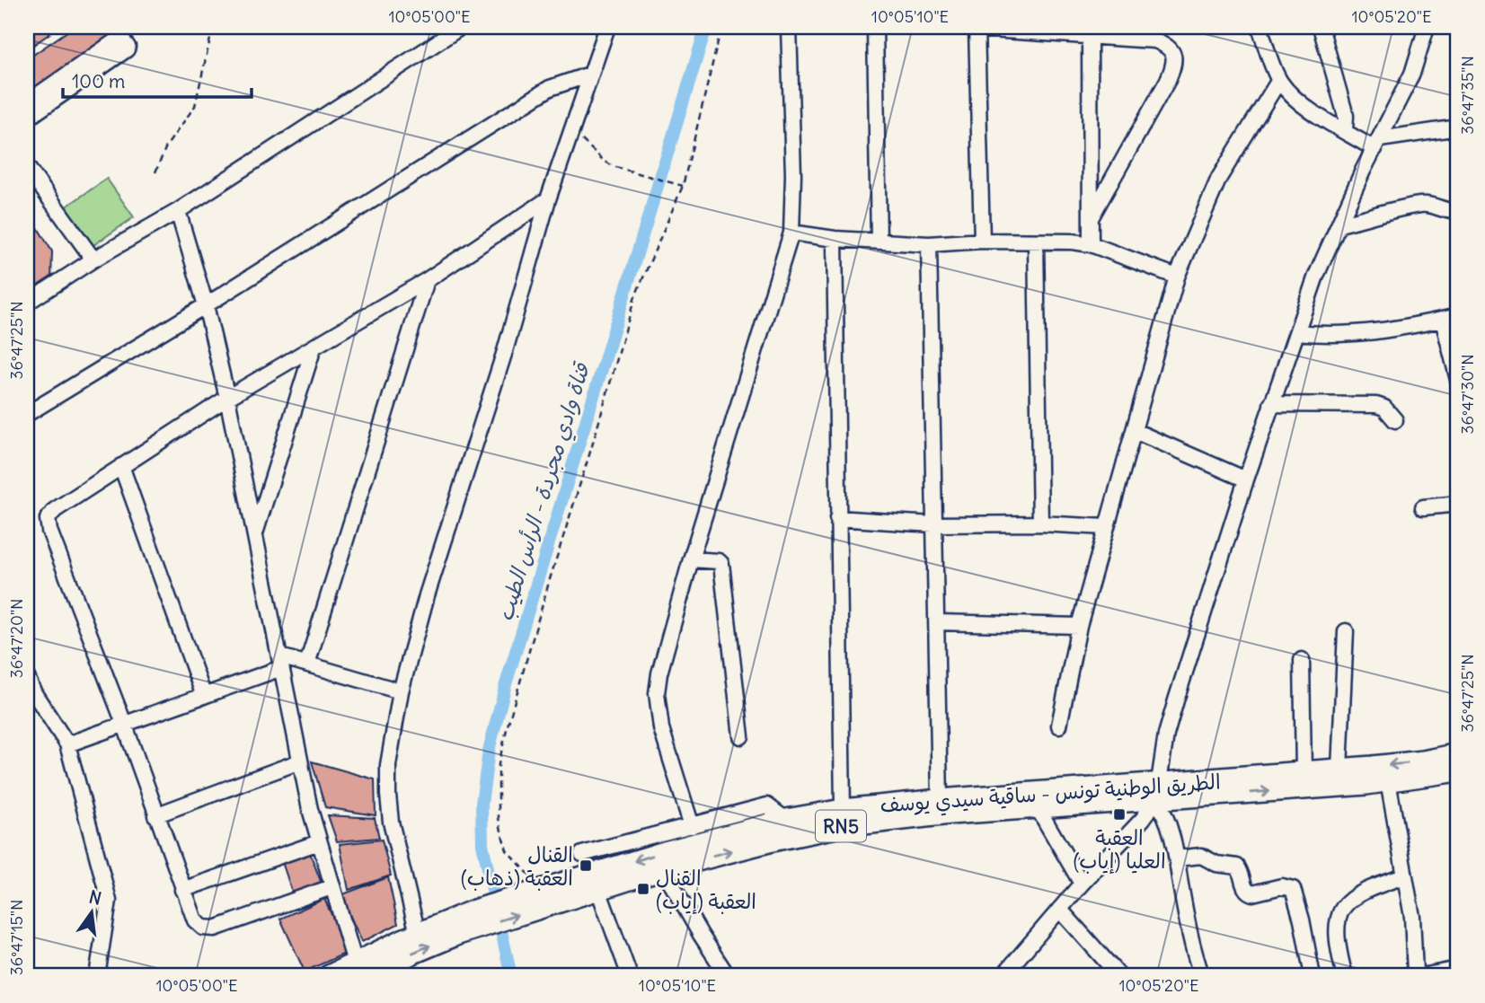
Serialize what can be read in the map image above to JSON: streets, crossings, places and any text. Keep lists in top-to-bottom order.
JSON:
{
  "streets": {
    "highway": ["الطريق الوطنية تونس - ساقية سيدي يوسف", "RN5"]
  },
  "water": ["قناة وادي مجردة - الرأس الطيب"],
  "places": {
    "transit": ["العقبة العليا (إياب)", "القنال العقبة (ذهاب)", "القنال العقبة (إياب)"]
  },
  "scale_bar": "100 m",
  "north": "top",
  "coordinates": [
    "10°05'00\"E",
    "10°05'10\"E",
    "10°05'20\"E",
    "36°47'35\"N",
    "36°47'25\"N",
    "36°47'30\"N",
    "36°47'20\"N",
    "36°47'15\"N"
  ]
}
